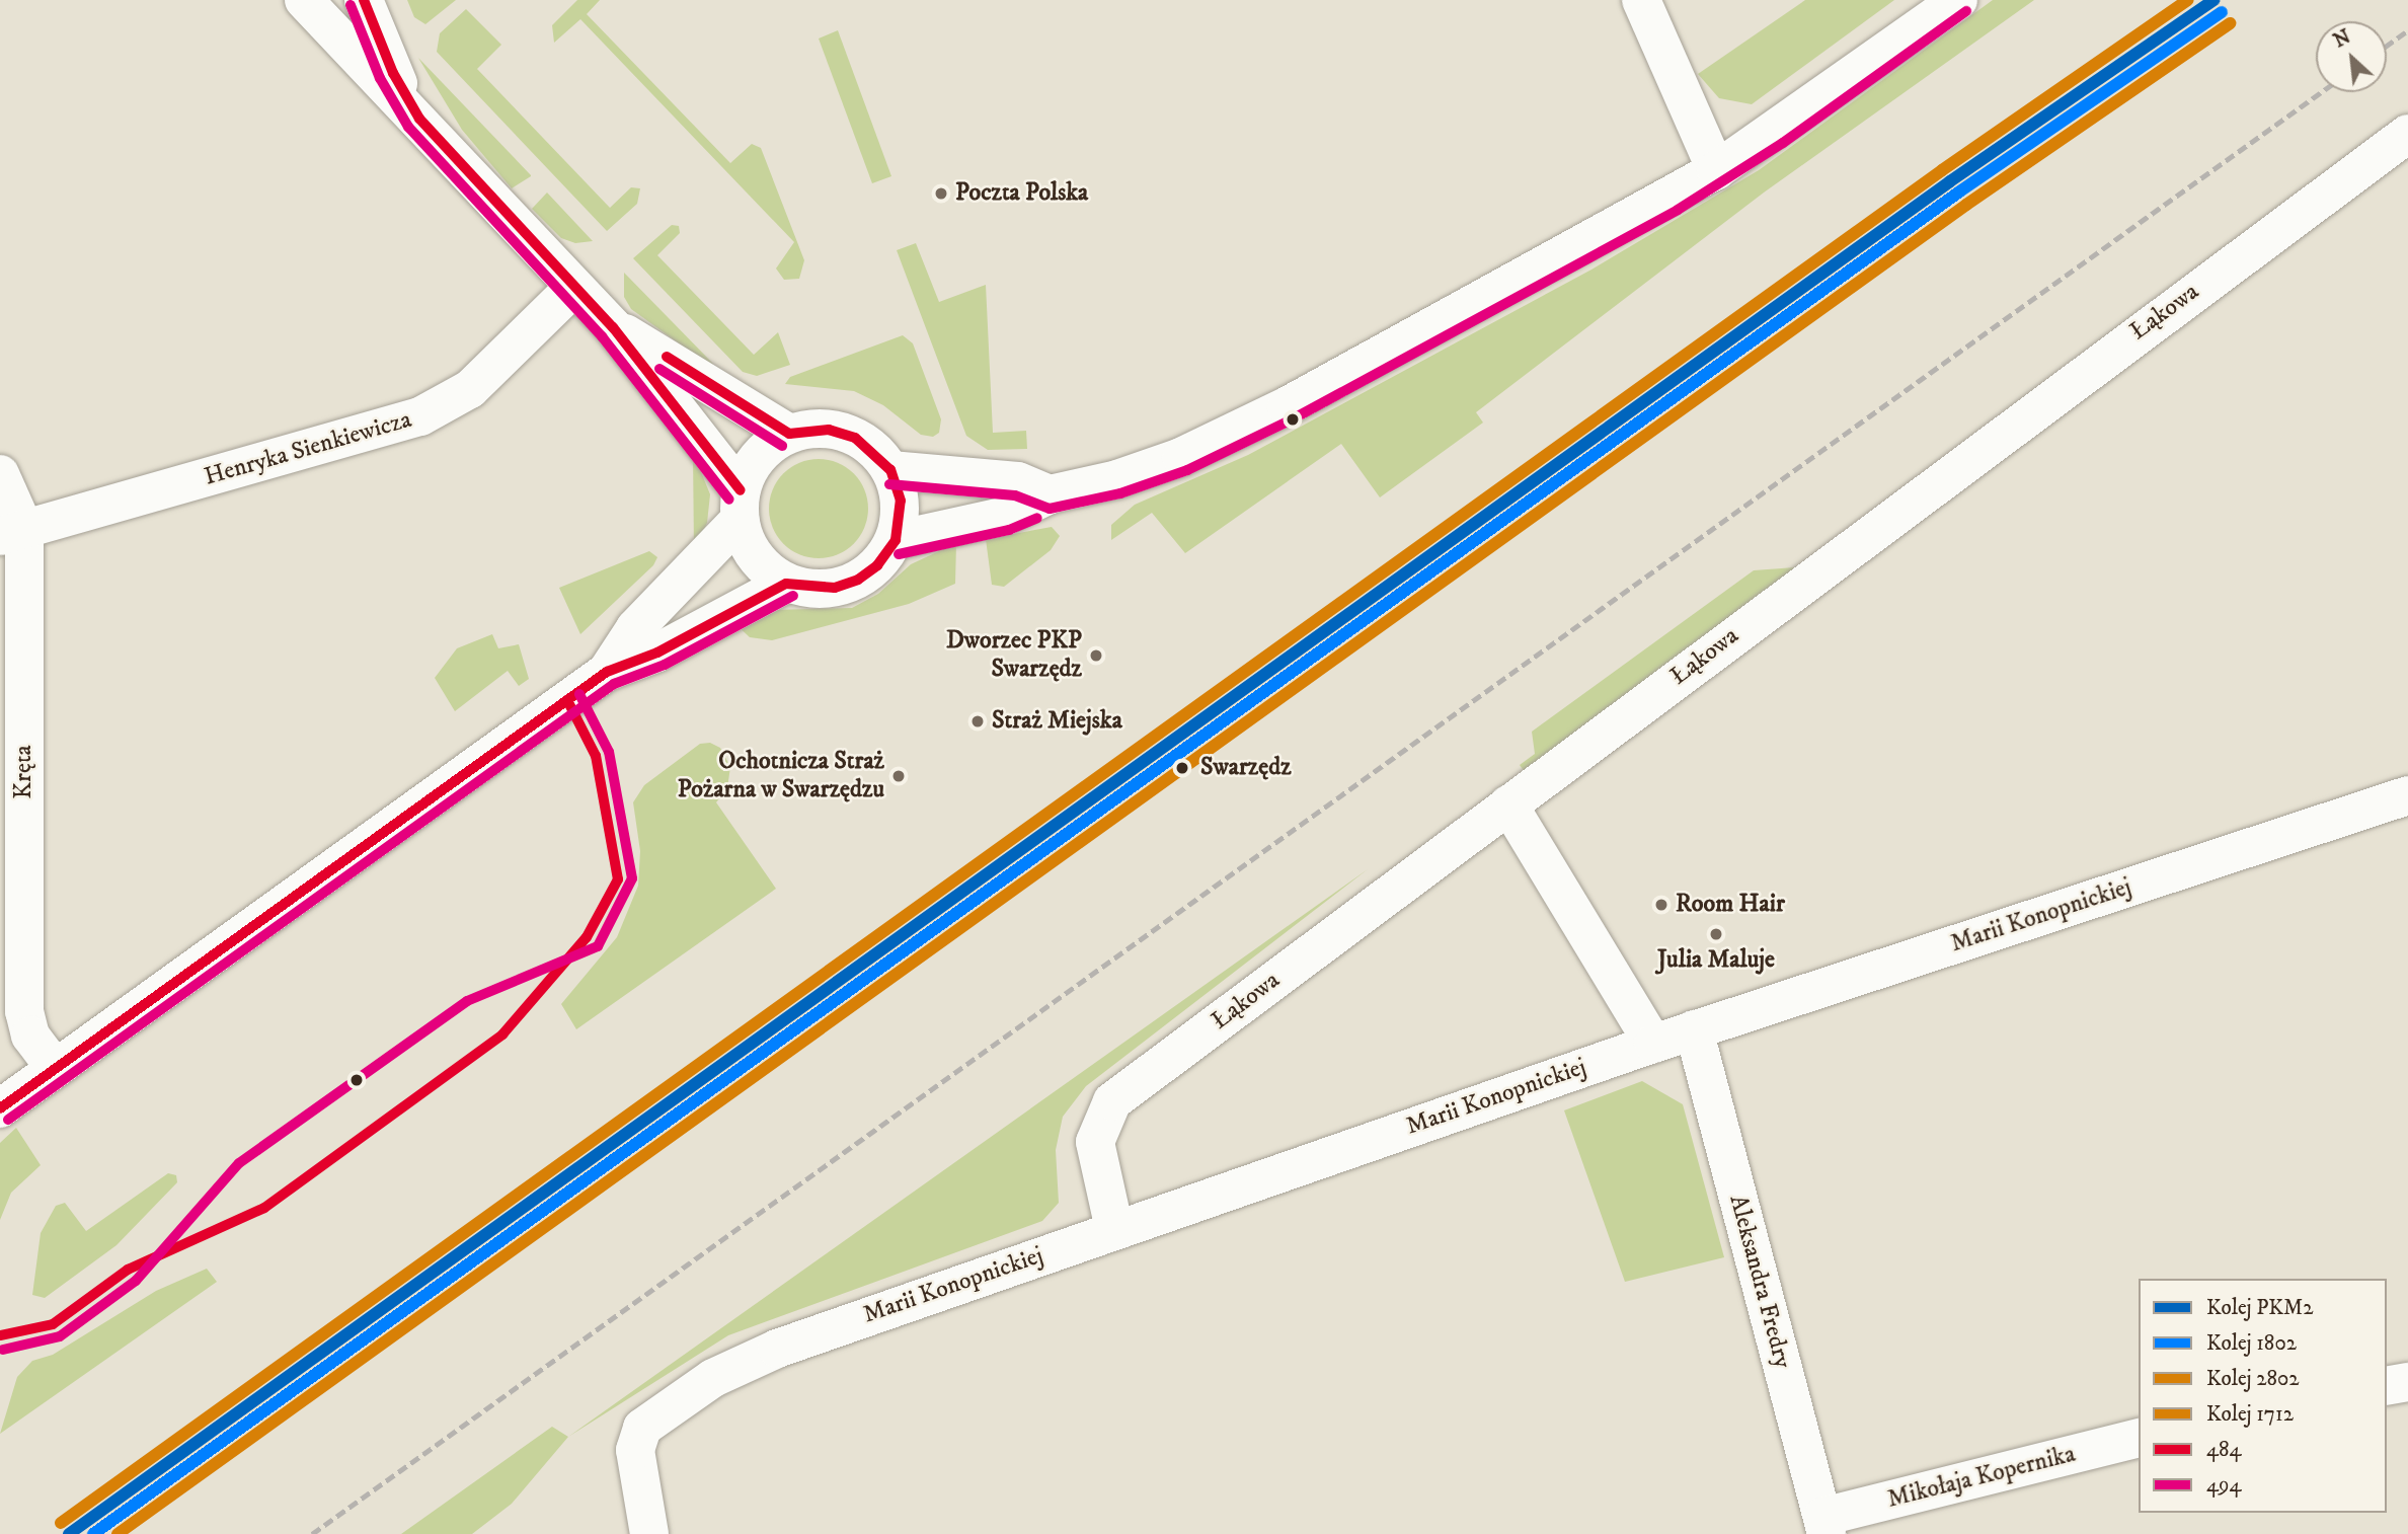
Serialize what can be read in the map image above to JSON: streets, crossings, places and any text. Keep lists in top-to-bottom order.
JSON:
{
  "streets": {
    "street": [
      "Łąkowa",
      "Henryka Sienkiewicza",
      "Kręta",
      "Marii Konopnickiej",
      "Aleksandra Fredry",
      "Mikołaja Kopernika"
    ]
  },
  "crossings": [
    ["Łąkowa", "Marii Konopnickiej"],
    ["Henryka Sienkiewicza", "Kręta"],
    ["Marii Konopnickiej", "Aleksandra Fredry"],
    ["Aleksandra Fredry", "Mikołaja Kopernika"]
  ],
  "places": [
    "Poczta Polska",
    "Dworzec PKP Swarzędz",
    "Straż Miejska",
    "Swarzędz",
    "Ochotnicza Straż Pożarna w Swarzędzu",
    "Room Hair",
    "Julia Maluje"
  ],
  "lines": [
    "rail line PKM2",
    "rail line 2802",
    "transit line 484",
    "transit line 494",
    "rail line 1802",
    "rail line 1712"
  ],
  "legend": [
    "Kolej PKM2",
    "Kolej 1802",
    "Kolej 2802",
    "Kolej 1712",
    "484",
    "494"
  ],
  "north": "top left"
}
